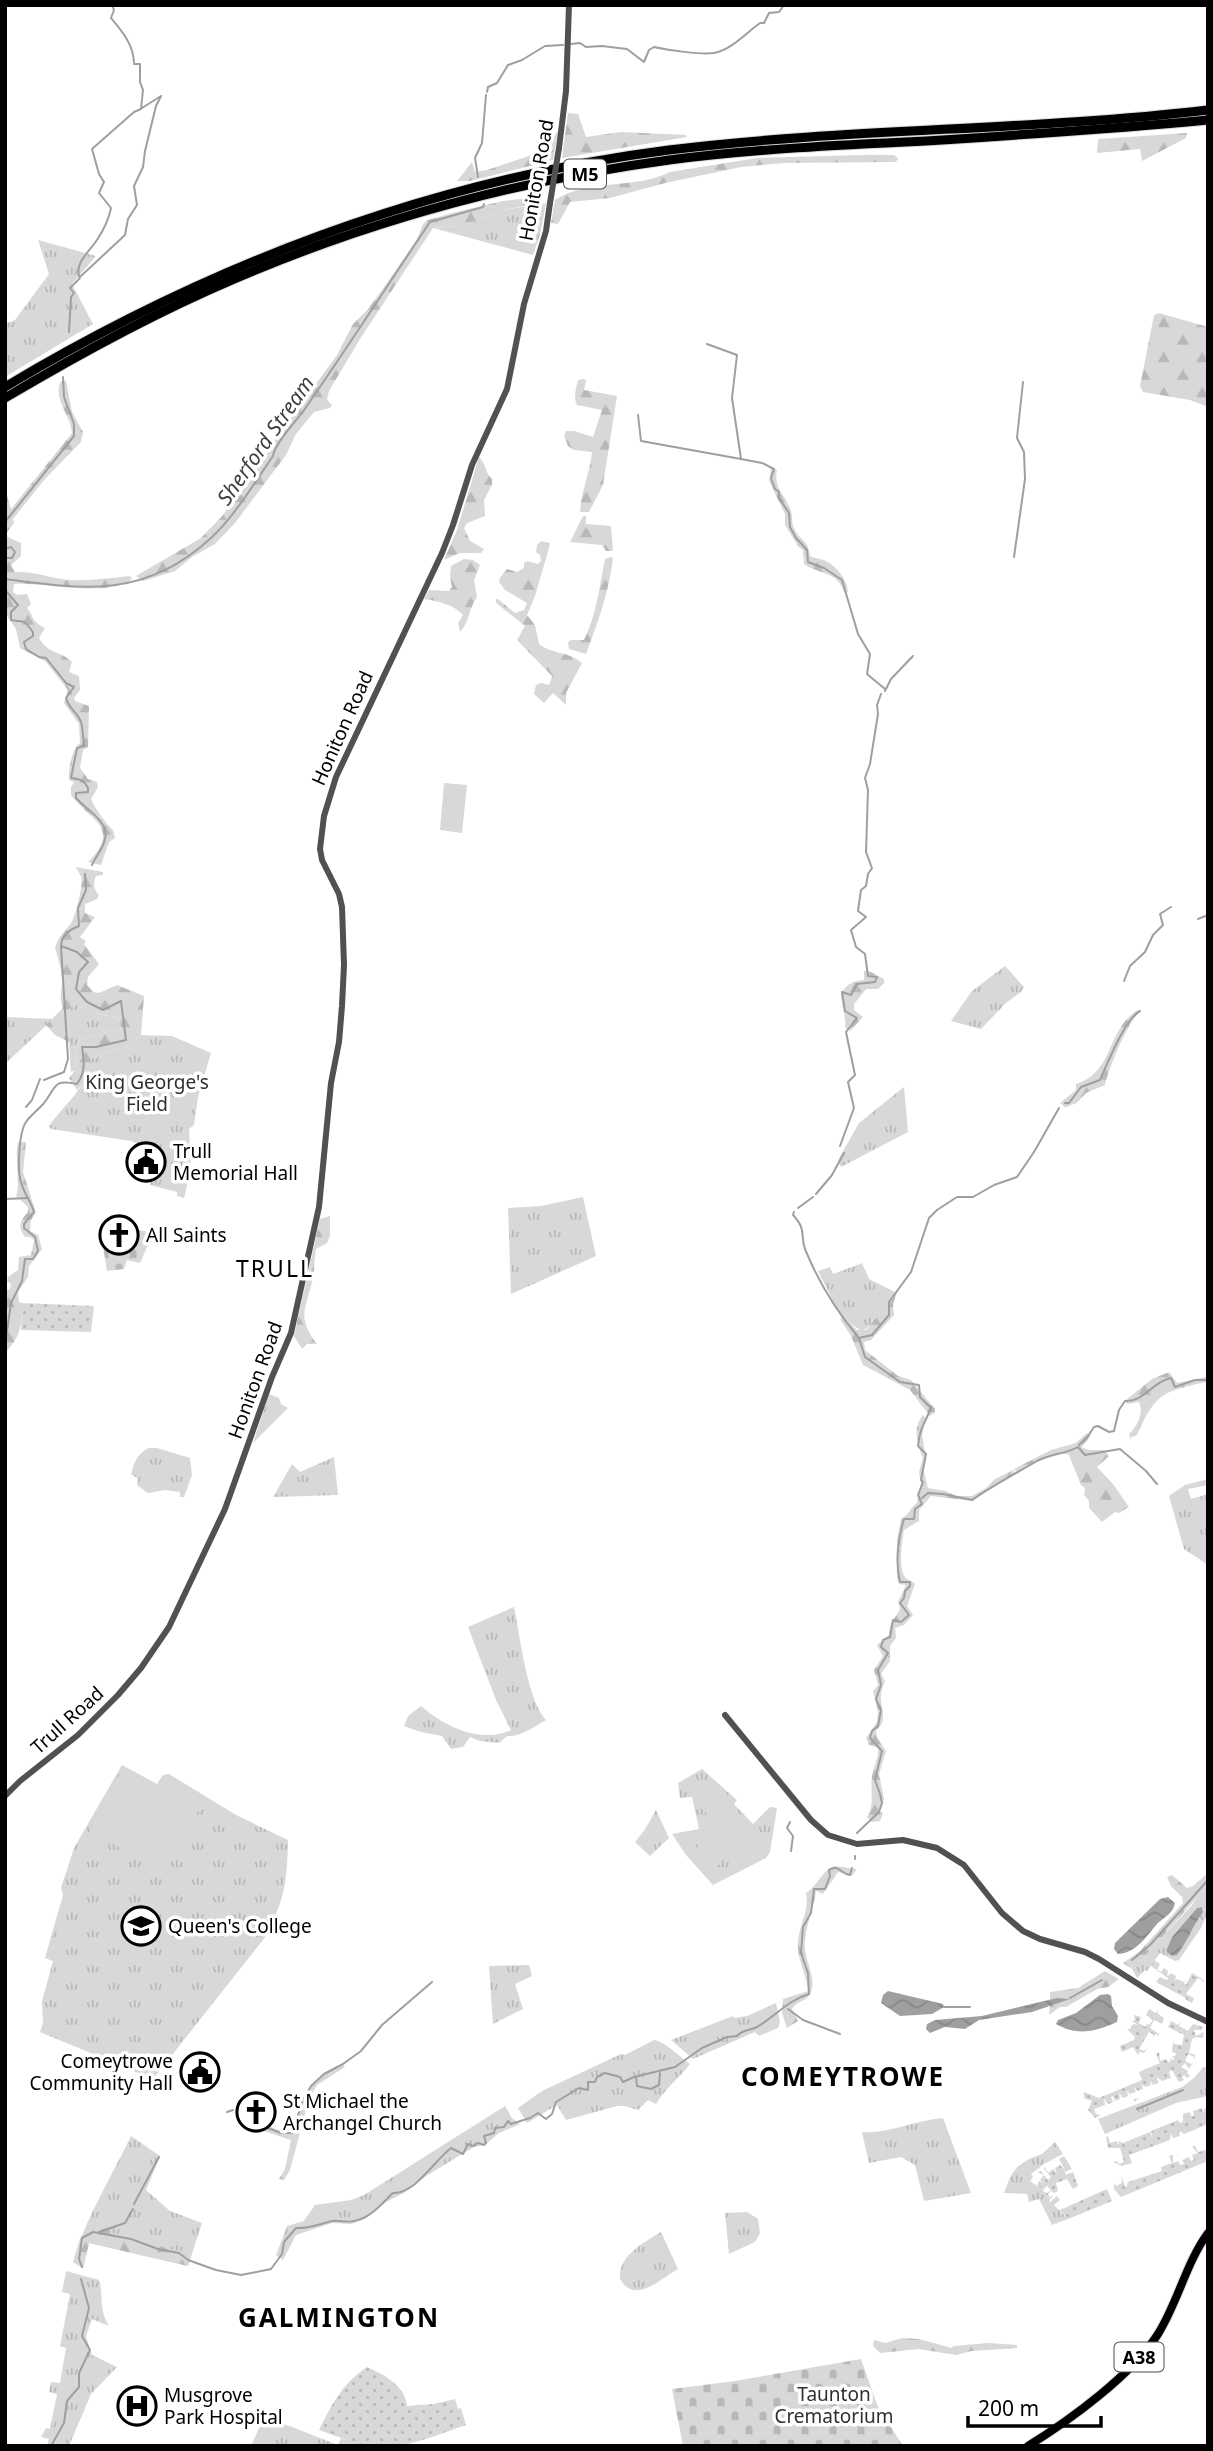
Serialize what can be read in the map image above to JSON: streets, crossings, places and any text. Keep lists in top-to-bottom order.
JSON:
{
  "streets": {
    "highway": ["M5"],
    "main road": ["A38"],
    "street": ["Honiton Road", "Trull Road"]
  },
  "crossings": [
    ["Honiton Road", "Trull Road"]
  ],
  "districts": ["TRULL", "COMEYTROWE", "GALMINGTON"],
  "water": ["Sherford Stream"],
  "parks": ["King George's Field", "Taunton Crematorium"],
  "places": {
    "public building": ["Trull Memorial Hall", "Comeytrowe Community Hall"],
    "church": ["All Saints", "St Michael the Archangel Church"],
    "school or university": ["Queen's College"],
    "hospital": ["Musgrove Park Hospital"]
  },
  "scale_bar": "200 m"
}
